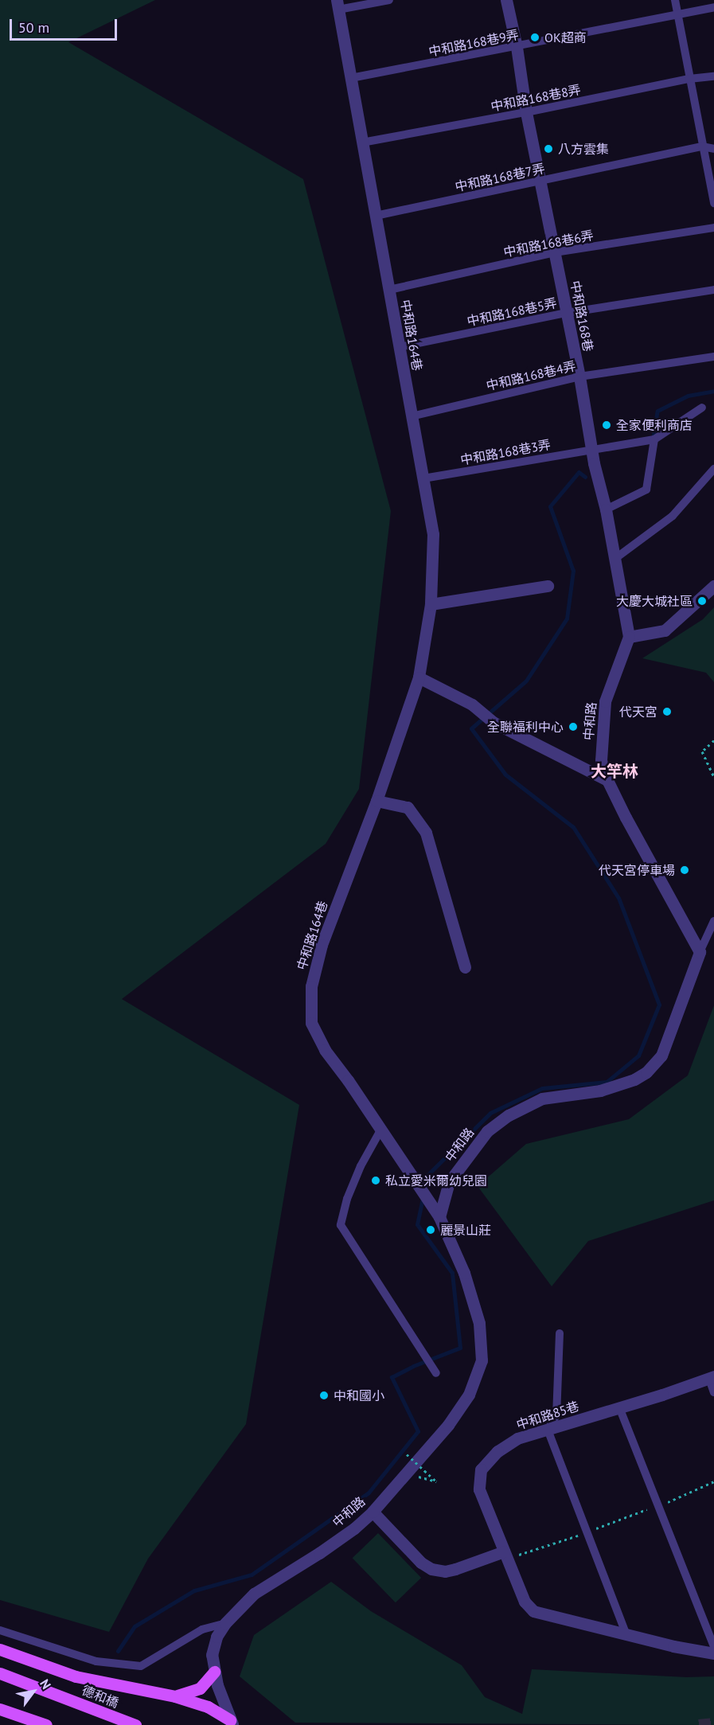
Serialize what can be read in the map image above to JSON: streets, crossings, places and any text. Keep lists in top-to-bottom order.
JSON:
{
  "streets": {
    "main road": ["德和橋"],
    "street": [
      "中和路168巷",
      "中和路164巷",
      "中和路",
      "中和路85巷"
    ],
    "lane": [
      "中和路168巷9弄",
      "中和路168巷8弄",
      "中和路168巷7弄",
      "中和路168巷6弄",
      "中和路168巷5弄",
      "中和路168巷4弄",
      "中和路168巷3弄"
    ]
  },
  "crossings": [
    ["中和路168巷9弄", "中和路168巷"],
    ["中和路168巷9弄", "中和路164巷"],
    ["中和路168巷8弄", "中和路168巷"],
    ["中和路168巷8弄", "中和路164巷"],
    ["中和路168巷7弄", "中和路168巷"],
    ["中和路168巷7弄", "中和路164巷"],
    ["中和路168巷6弄", "中和路168巷"],
    ["中和路168巷6弄", "中和路164巷"],
    ["中和路168巷5弄", "中和路168巷"],
    ["中和路168巷5弄", "中和路164巷"],
    ["中和路168巷", "中和路168巷4弄"],
    ["中和路168巷", "中和路168巷3弄"],
    ["中和路168巷", "中和路"],
    ["中和路164巷", "中和路168巷4弄"],
    ["中和路164巷", "中和路168巷3弄"],
    ["中和路164巷", "中和路"]
  ],
  "districts": ["大竿林"],
  "places": [
    "OK超商",
    "八方雲集",
    "全家便利商店",
    "大慶大城社區",
    "代天宮",
    "全聯福利中心",
    "代天宮停車場",
    "私立愛米爾幼兒園",
    "麗景山莊",
    "中和國小"
  ],
  "scale_bar": "50 m",
  "north": "top right"
}
